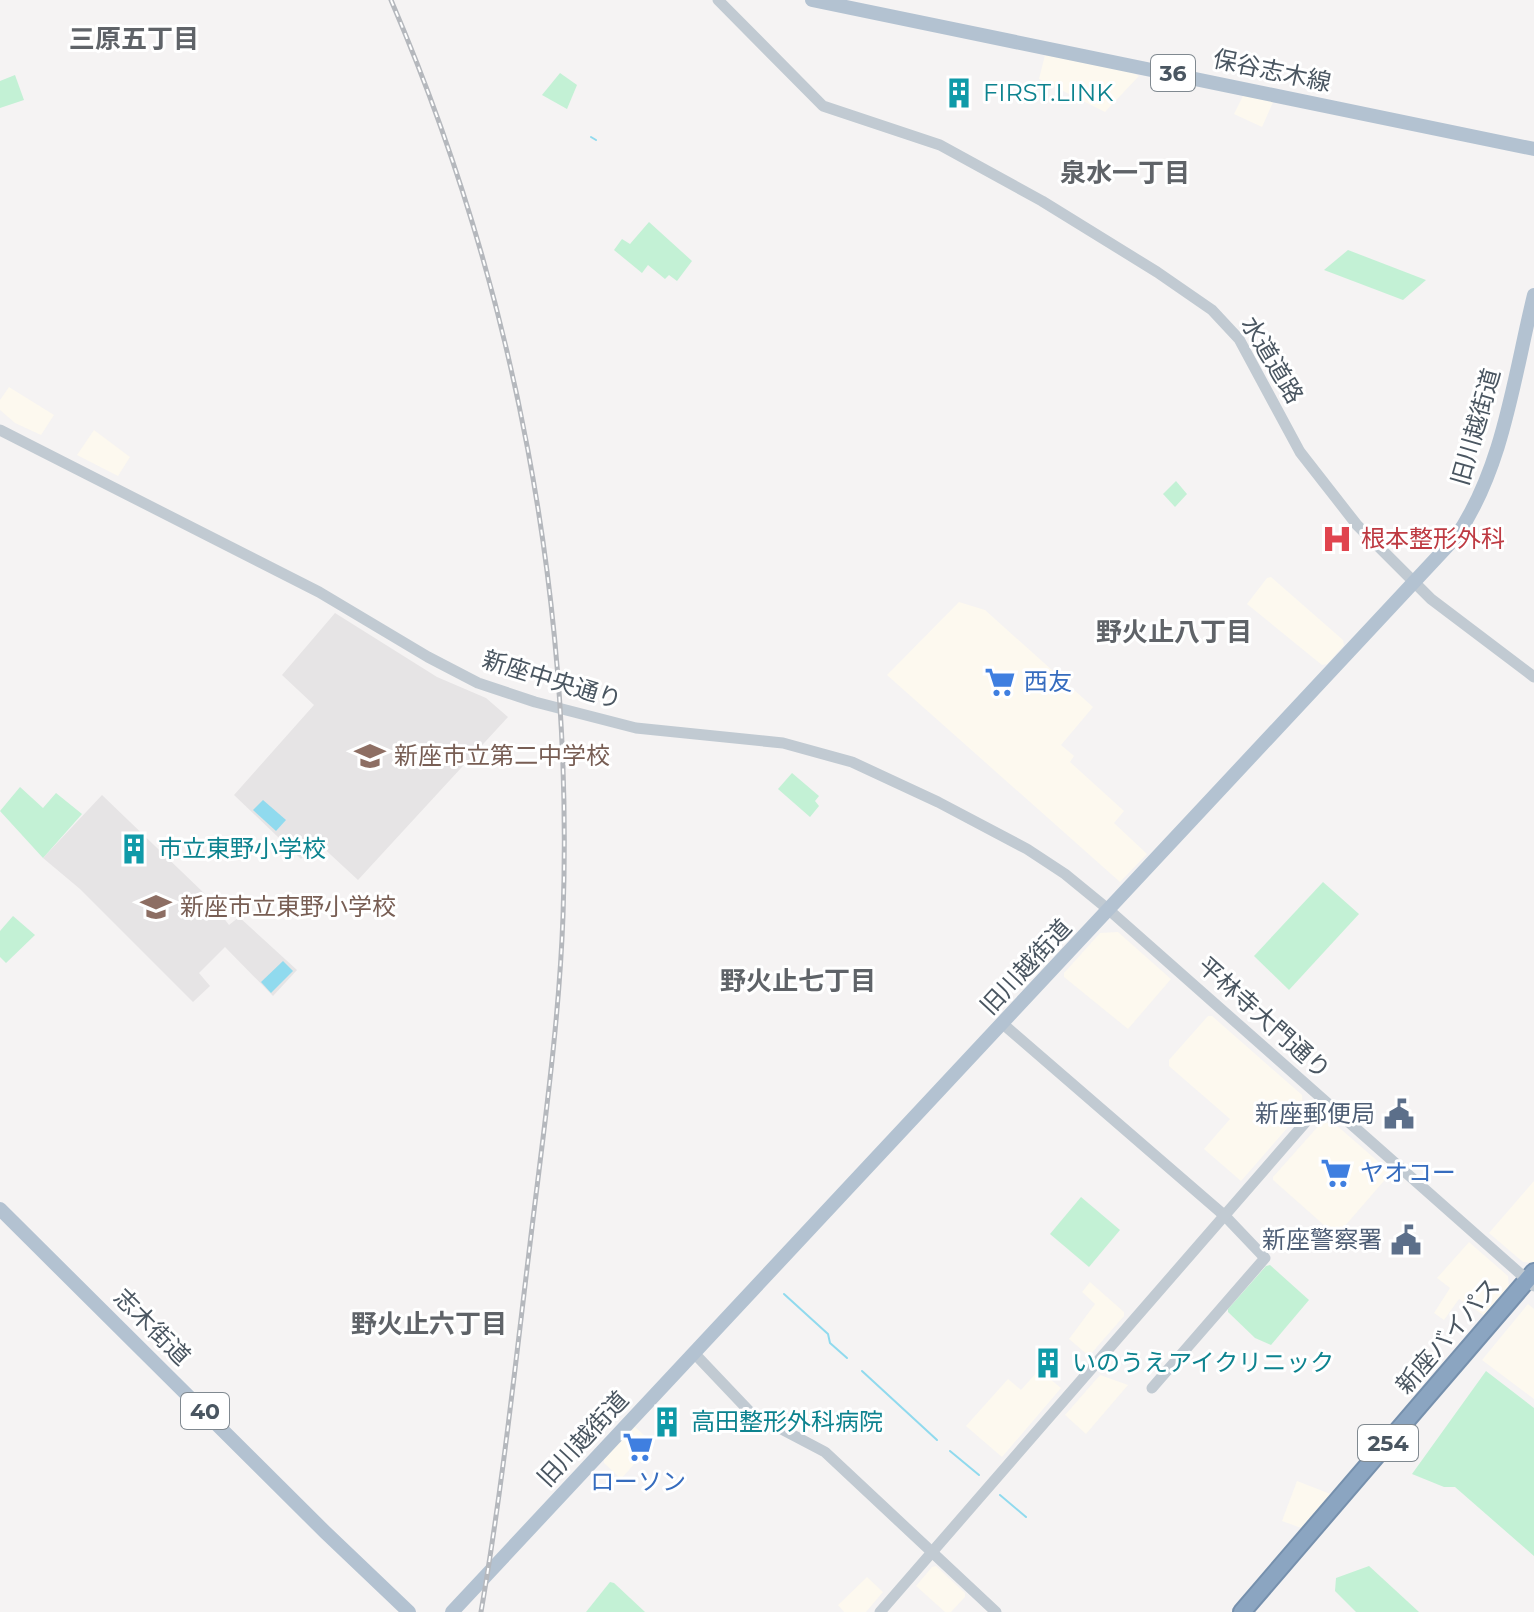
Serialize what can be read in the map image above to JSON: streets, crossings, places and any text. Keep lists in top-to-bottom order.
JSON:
{
  "streets": {
    "highway": ["新座バイパス", "254"],
    "main road": [
      "保谷志木線",
      "36",
      "旧川越街道",
      "志木街道",
      "40"
    ],
    "street": ["水道道路", "新座中央通り", "平林寺大門通り"]
  },
  "crossings": [
    ["水道道路", "旧川越街道"],
    ["旧川越街道", "新座中央通り"],
    ["旧川越街道", "平林寺大門通り"],
    ["新座中央通り", "平林寺大門通り"],
    ["平林寺大門通り", "新座バイパス"]
  ],
  "districts": [
    "三原五丁目",
    "泉水一丁目",
    "野火止八丁目",
    "野火止七丁目",
    "野火止六丁目"
  ],
  "places": {
    "building": [
      "FIRST.LINK",
      "市立東野小学校",
      "いのうえアイクリニック",
      "高田整形外科病院"
    ],
    "hospital": ["根本整形外科"],
    "supermarket": ["西友", "ヤオコー", "ローソン"],
    "school or university": ["新座市立第二中学校", "新座市立東野小学校"],
    "public building": ["新座郵便局", "新座警察署"]
  }
}
